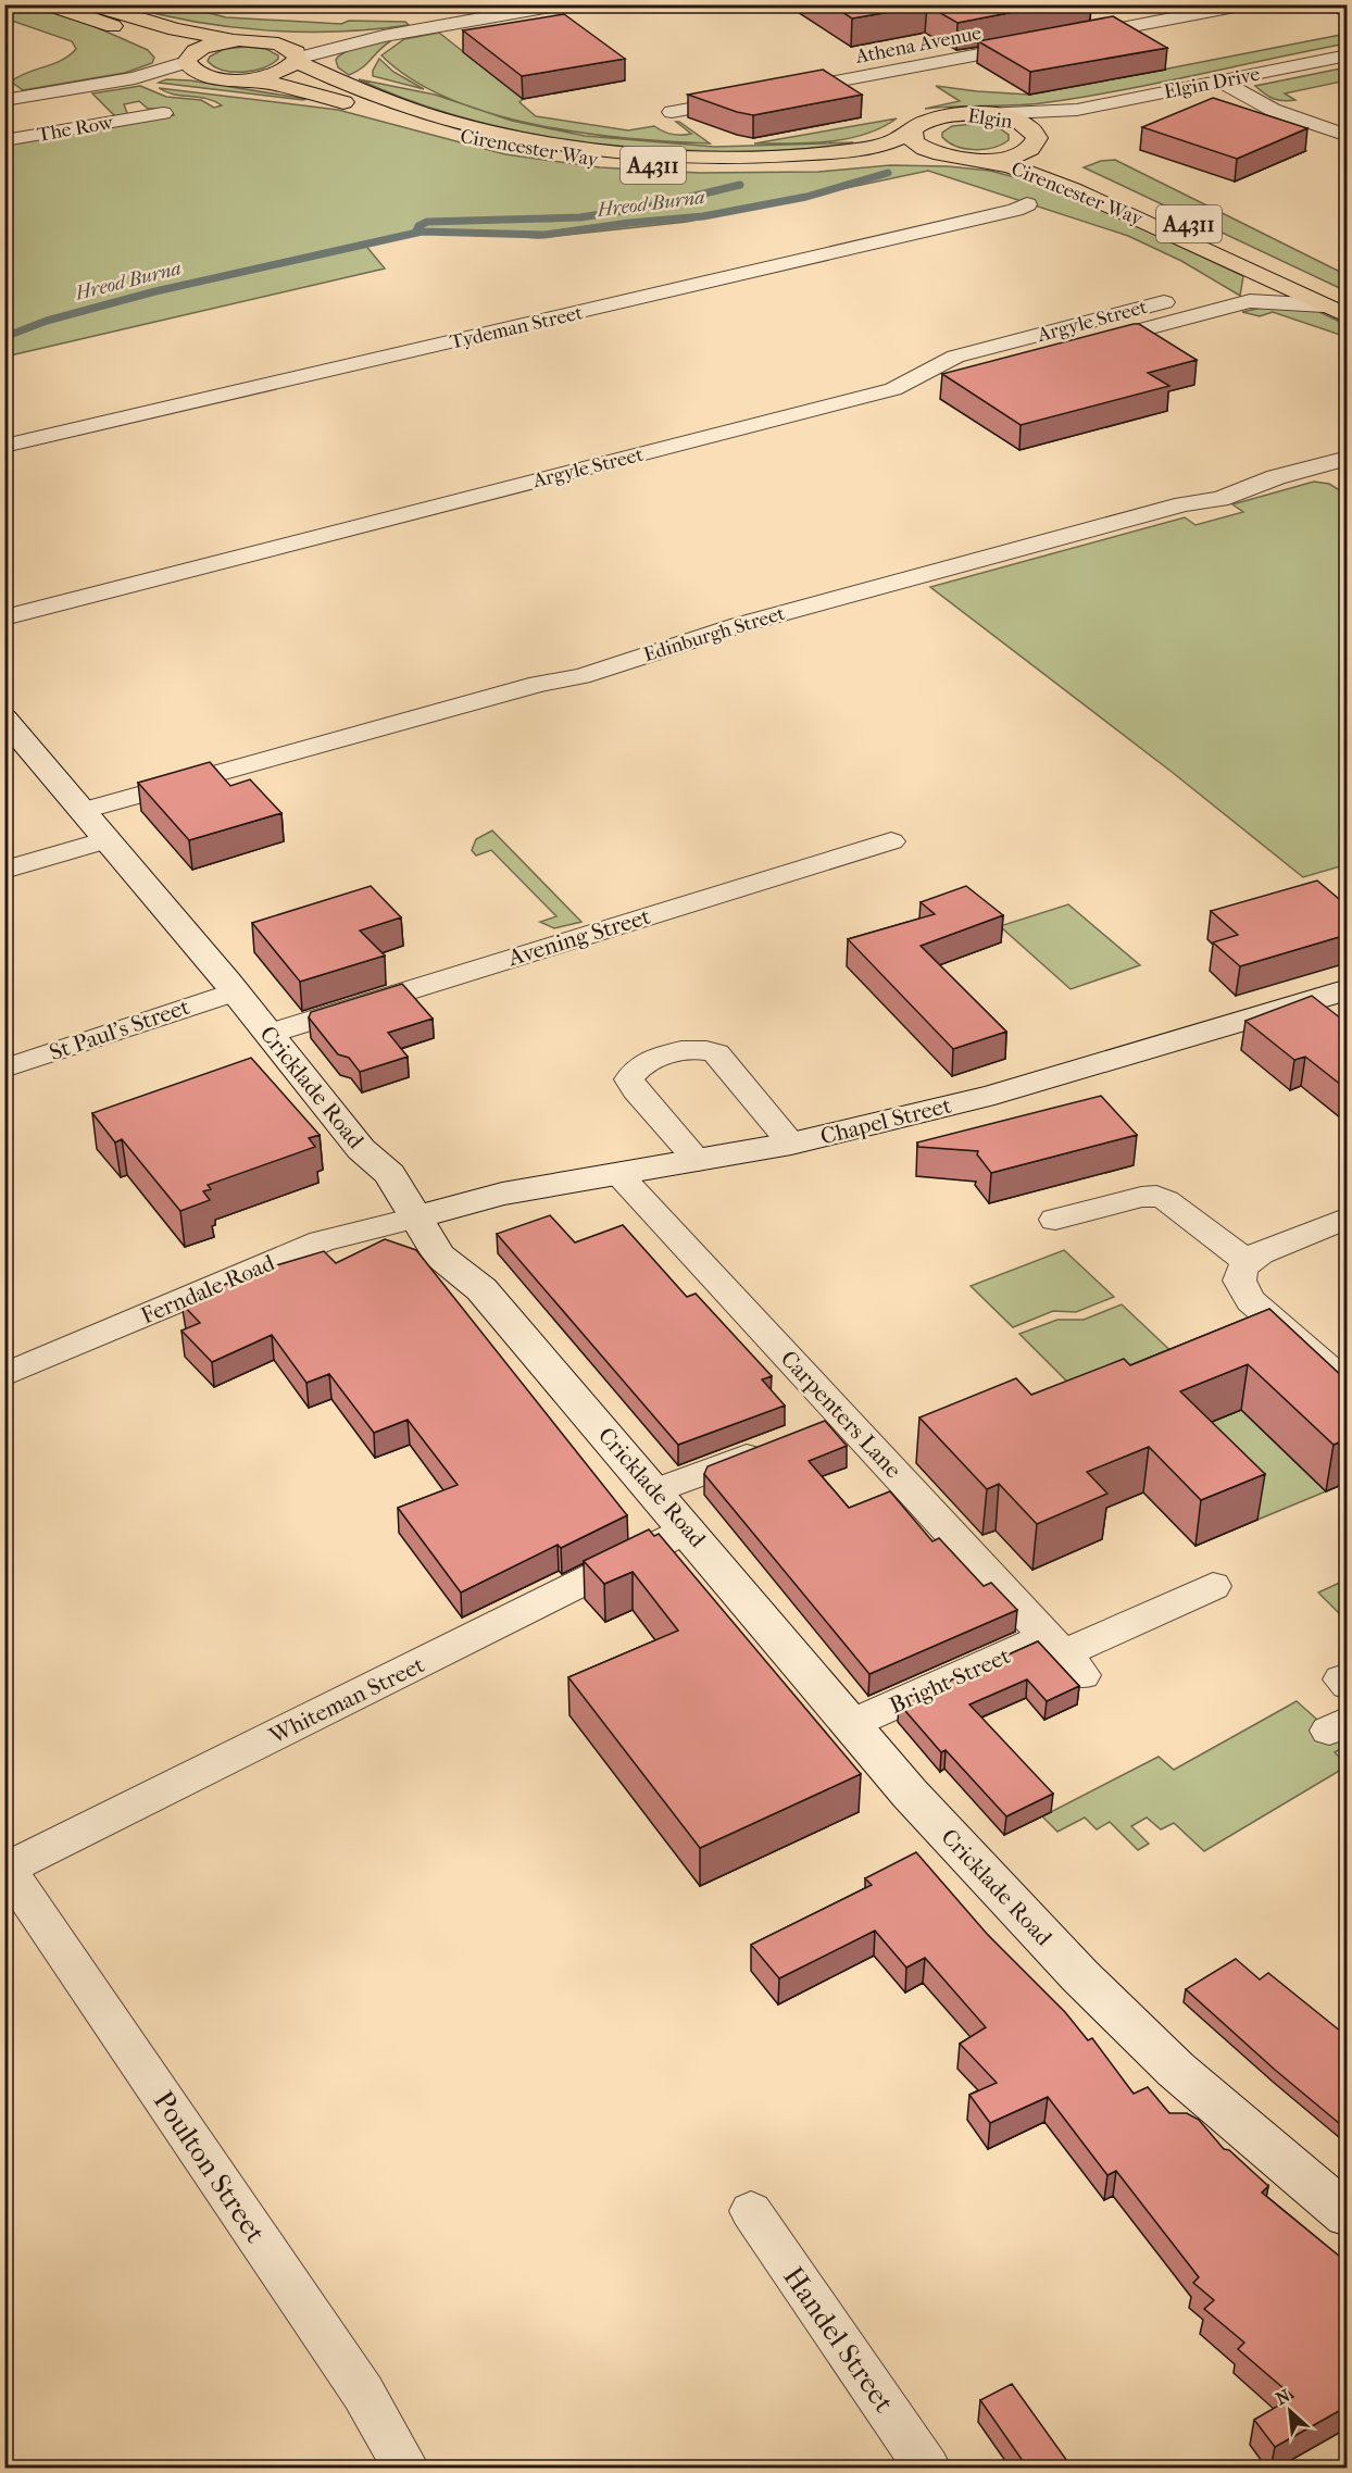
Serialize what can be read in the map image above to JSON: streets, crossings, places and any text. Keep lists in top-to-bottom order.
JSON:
{
  "streets": {
    "main road": ["Elgin", "Cirencester Way", "A4311"],
    "street": [
      "Athena Avenue",
      "Elgin Drive",
      "The Row",
      "Argyle Street",
      "Tydeman Street",
      "Edinburgh Street",
      "Avening Street",
      "St Paul's Street",
      "Cricklade Road",
      "Chapel Street",
      "Ferndale Road",
      "Carpenters Lane",
      "Bright Street",
      "Whiteman Street",
      "Poulton Street",
      "Handel Street"
    ]
  },
  "crossings": [
    ["Elgin Drive", "Elgin"],
    ["Elgin Drive", "Cirencester Way"],
    ["Elgin", "Cirencester Way"],
    ["Cirencester Way", "A4311"],
    ["Edinburgh Street", "Cricklade Road"],
    ["Avening Street", "Cricklade Road"],
    ["St Paul's Street", "Cricklade Road"],
    ["Cricklade Road", "Chapel Street"],
    ["Cricklade Road", "Ferndale Road"],
    ["Cricklade Road", "Bright Street"],
    ["Cricklade Road", "Whiteman Street"],
    ["Chapel Street", "Ferndale Road"],
    ["Chapel Street", "Carpenters Lane"],
    ["Carpenters Lane", "Bright Street"],
    ["Whiteman Street", "Poulton Street"]
  ],
  "water": ["Hreod Burna"],
  "north": "top left"
}
